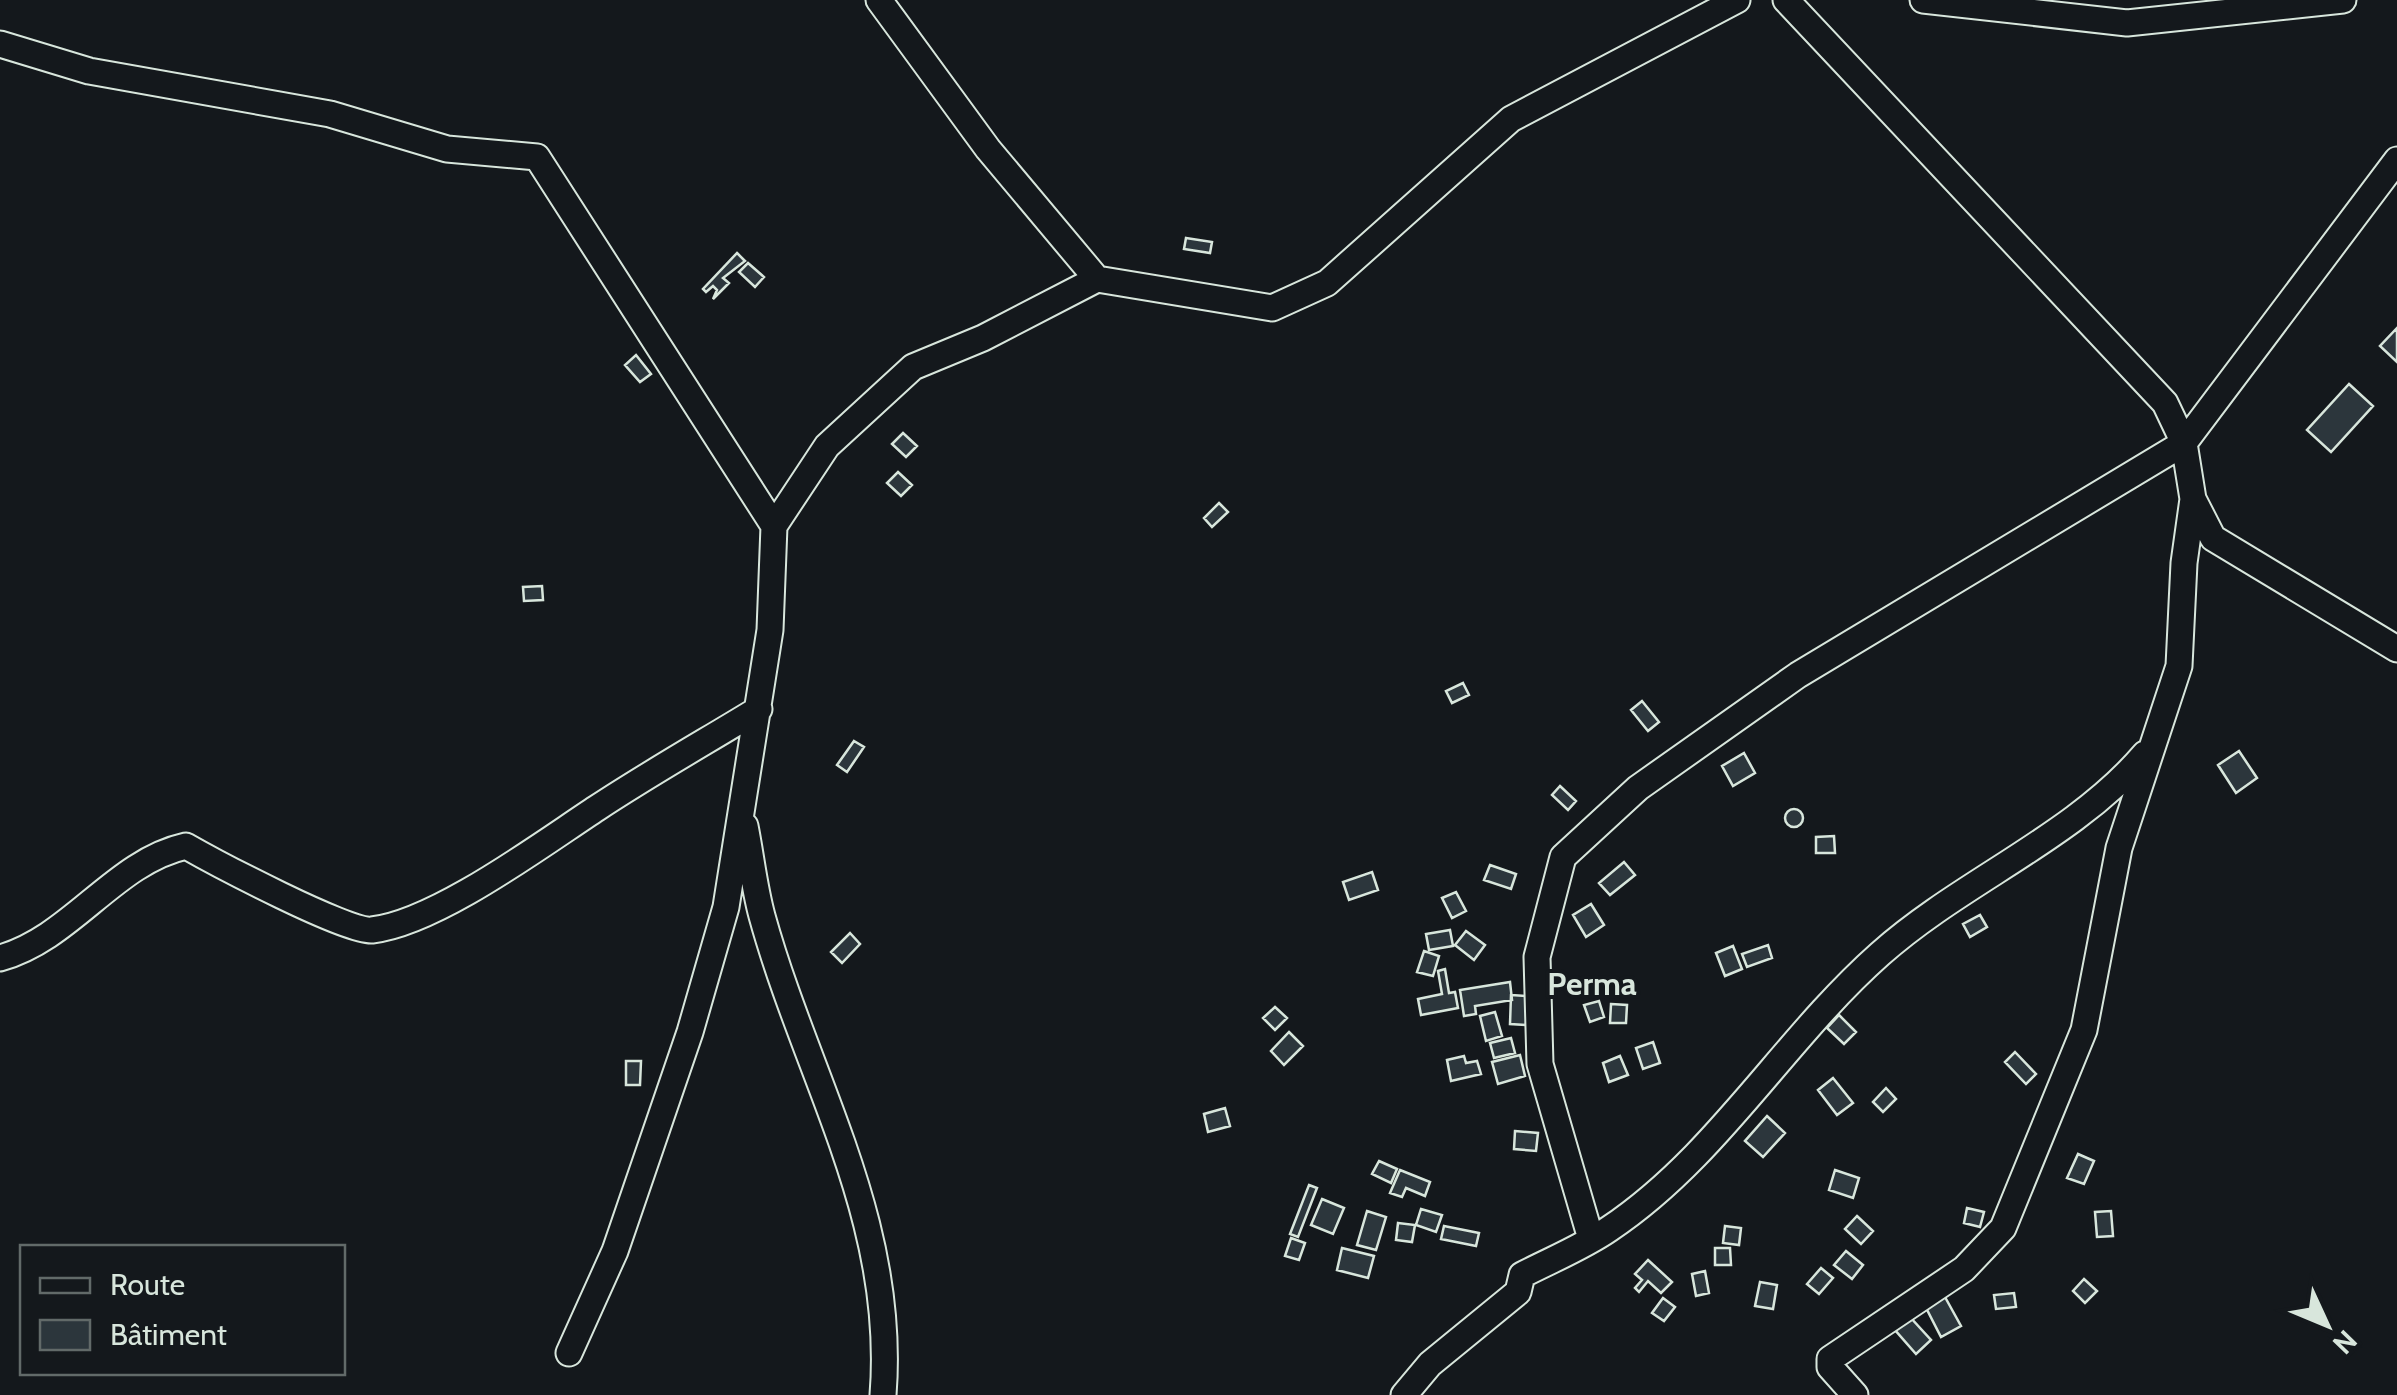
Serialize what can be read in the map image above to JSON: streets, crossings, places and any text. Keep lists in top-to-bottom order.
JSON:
{
  "districts": ["Perma"],
  "legend": ["Route", "Bâtiment"],
  "north": "bottom right"
}
